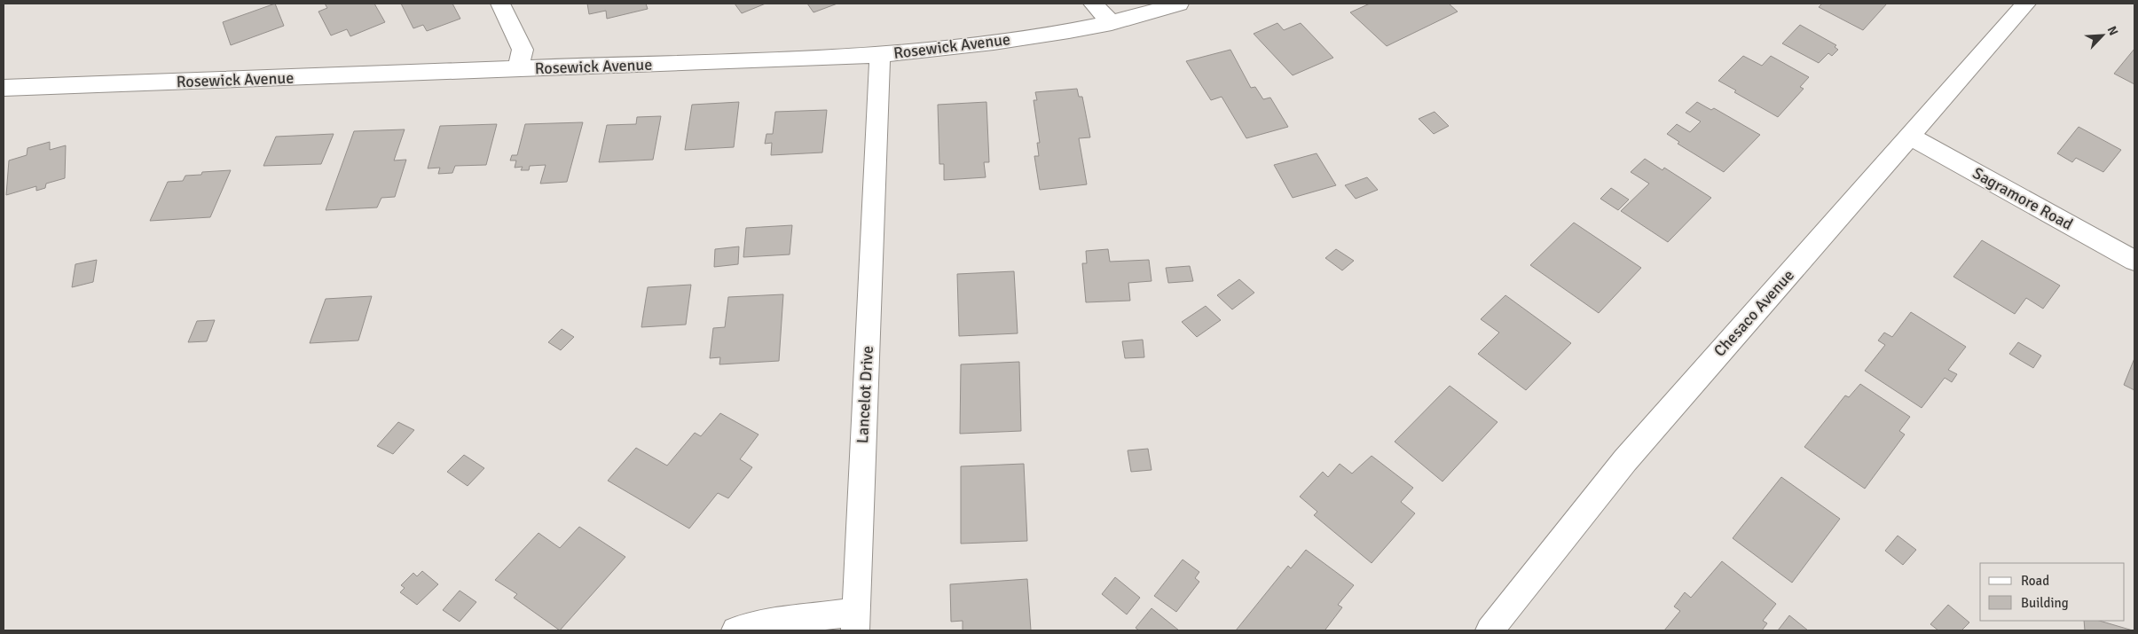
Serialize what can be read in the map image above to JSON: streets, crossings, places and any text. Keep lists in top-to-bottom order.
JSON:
{
  "streets": {
    "street": [
      "Rosewick Avenue",
      "Sagramore Road",
      "Chesaco Avenue",
      "Lancelot Drive"
    ]
  },
  "crossings": [
    ["Rosewick Avenue", "Lancelot Drive"],
    ["Sagramore Road", "Chesaco Avenue"]
  ],
  "legend": ["Road", "Building"],
  "north": "top right"
}
